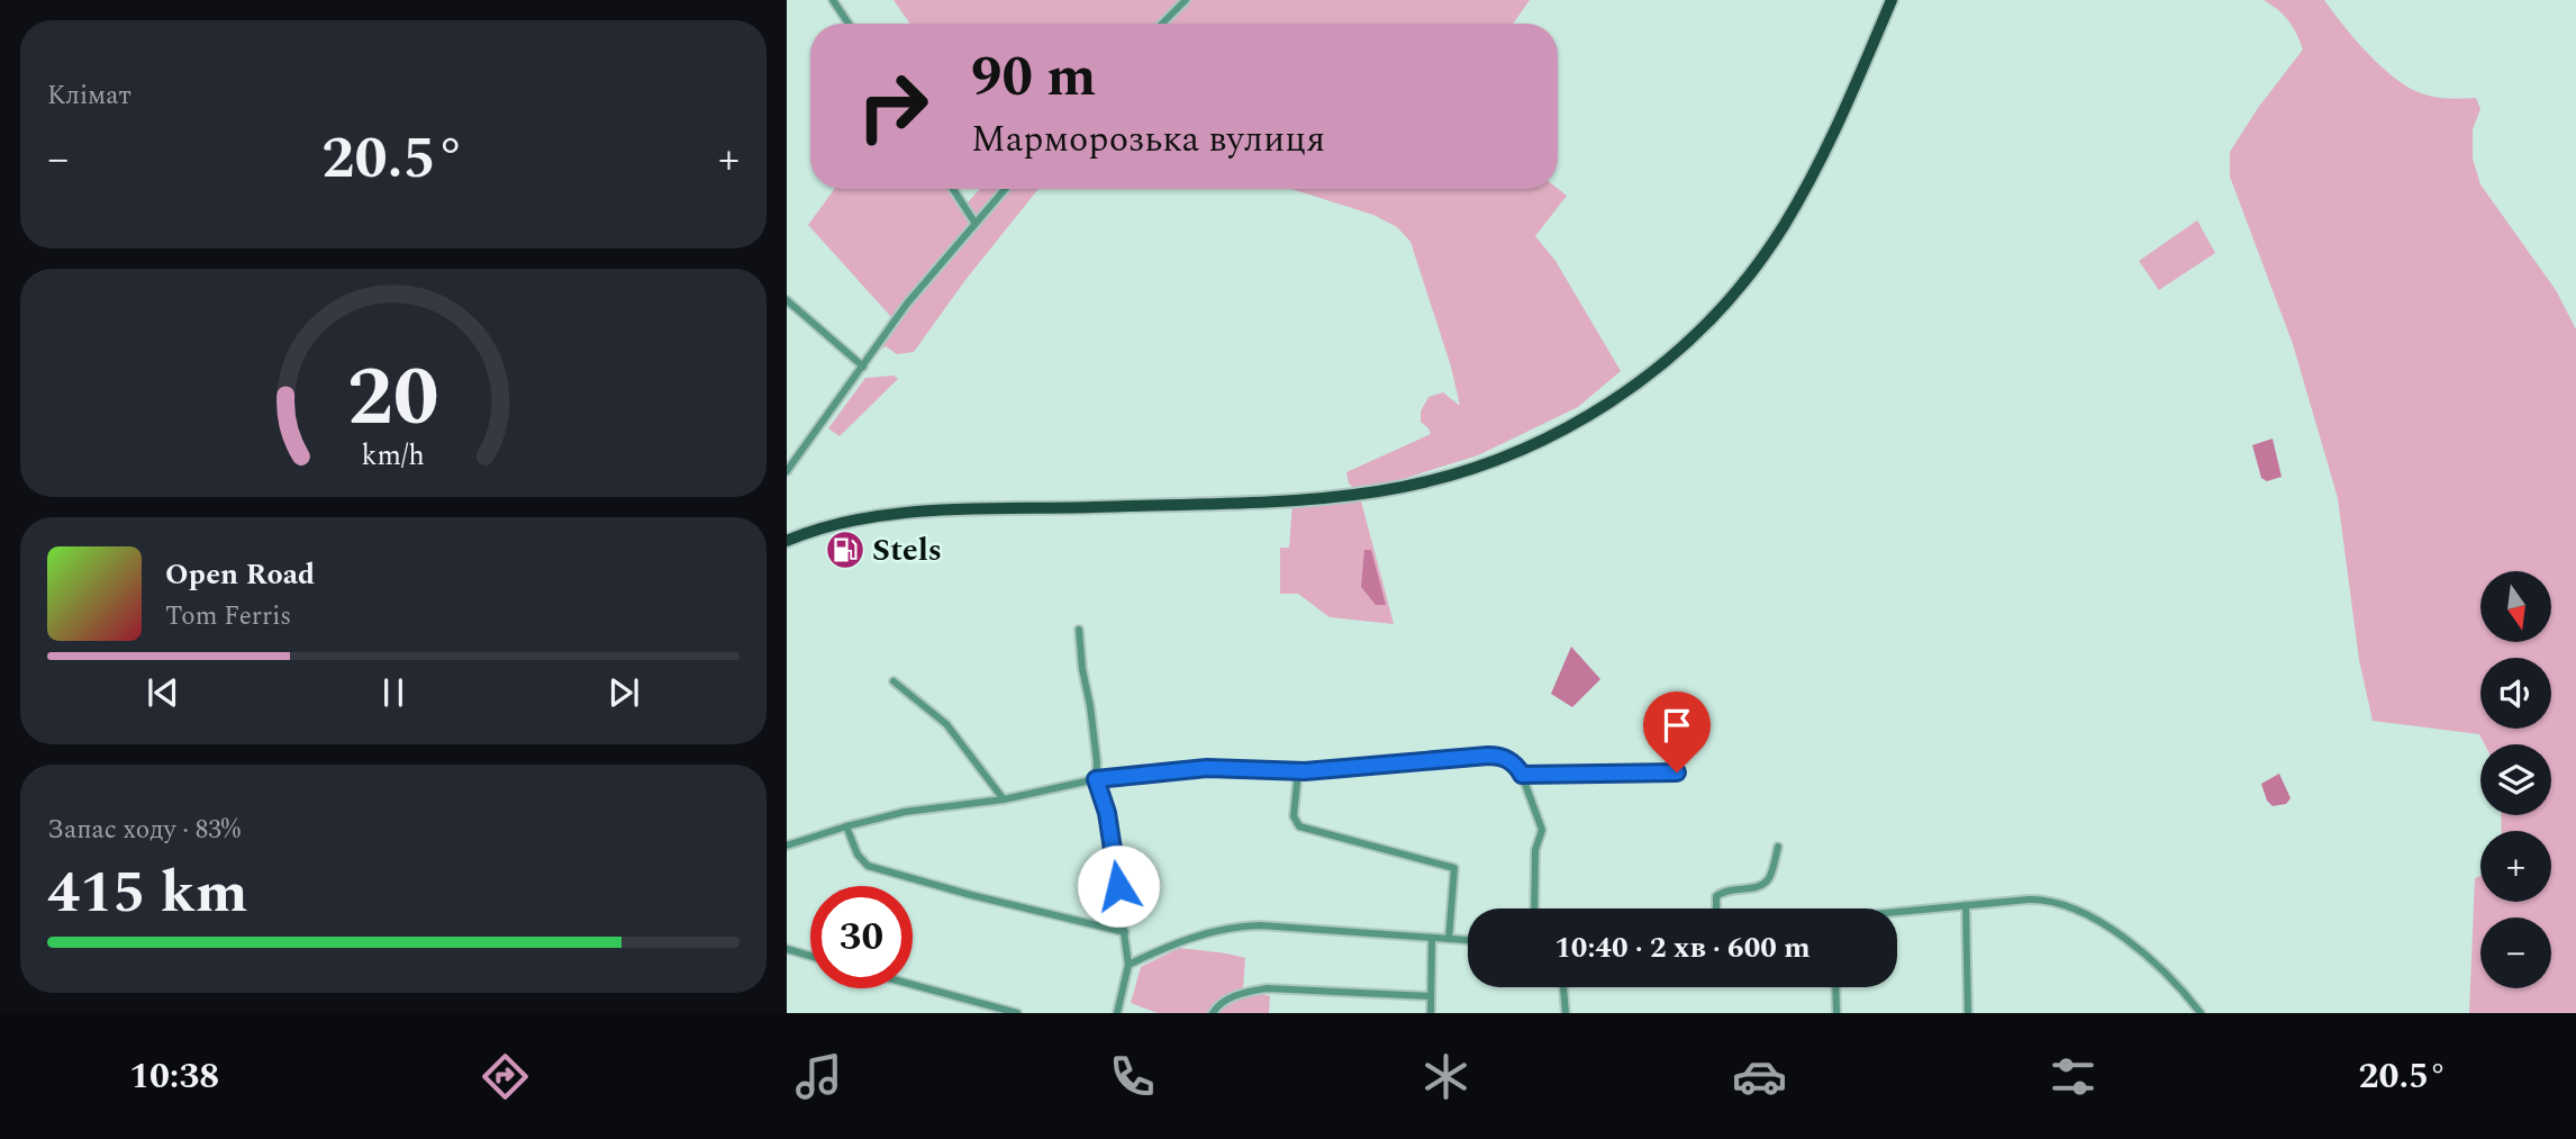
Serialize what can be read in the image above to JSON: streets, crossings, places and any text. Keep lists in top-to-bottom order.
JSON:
{
  "places": {
    "fuel station": ["Stels"]
  },
  "north": "bottom",
  "page": {
    "tile": [
      "Клімат",
      ["Запас ходу · 83%", "415 km"]
    ],
    "turn": ["90 m", "Марморозька вулиця"],
    "heat": ["−", "20.5°", "+"],
    "song": ["Open Road", "Tom Ferris"],
    "map_buttons": ["+", "−"],
    "limit": "30",
    "trip": "10:40 · 2 хв · 600 m",
    "tabs": ["10:38", "20.5°"],
    "gauge": ["20", "km/h"]
  }
}
